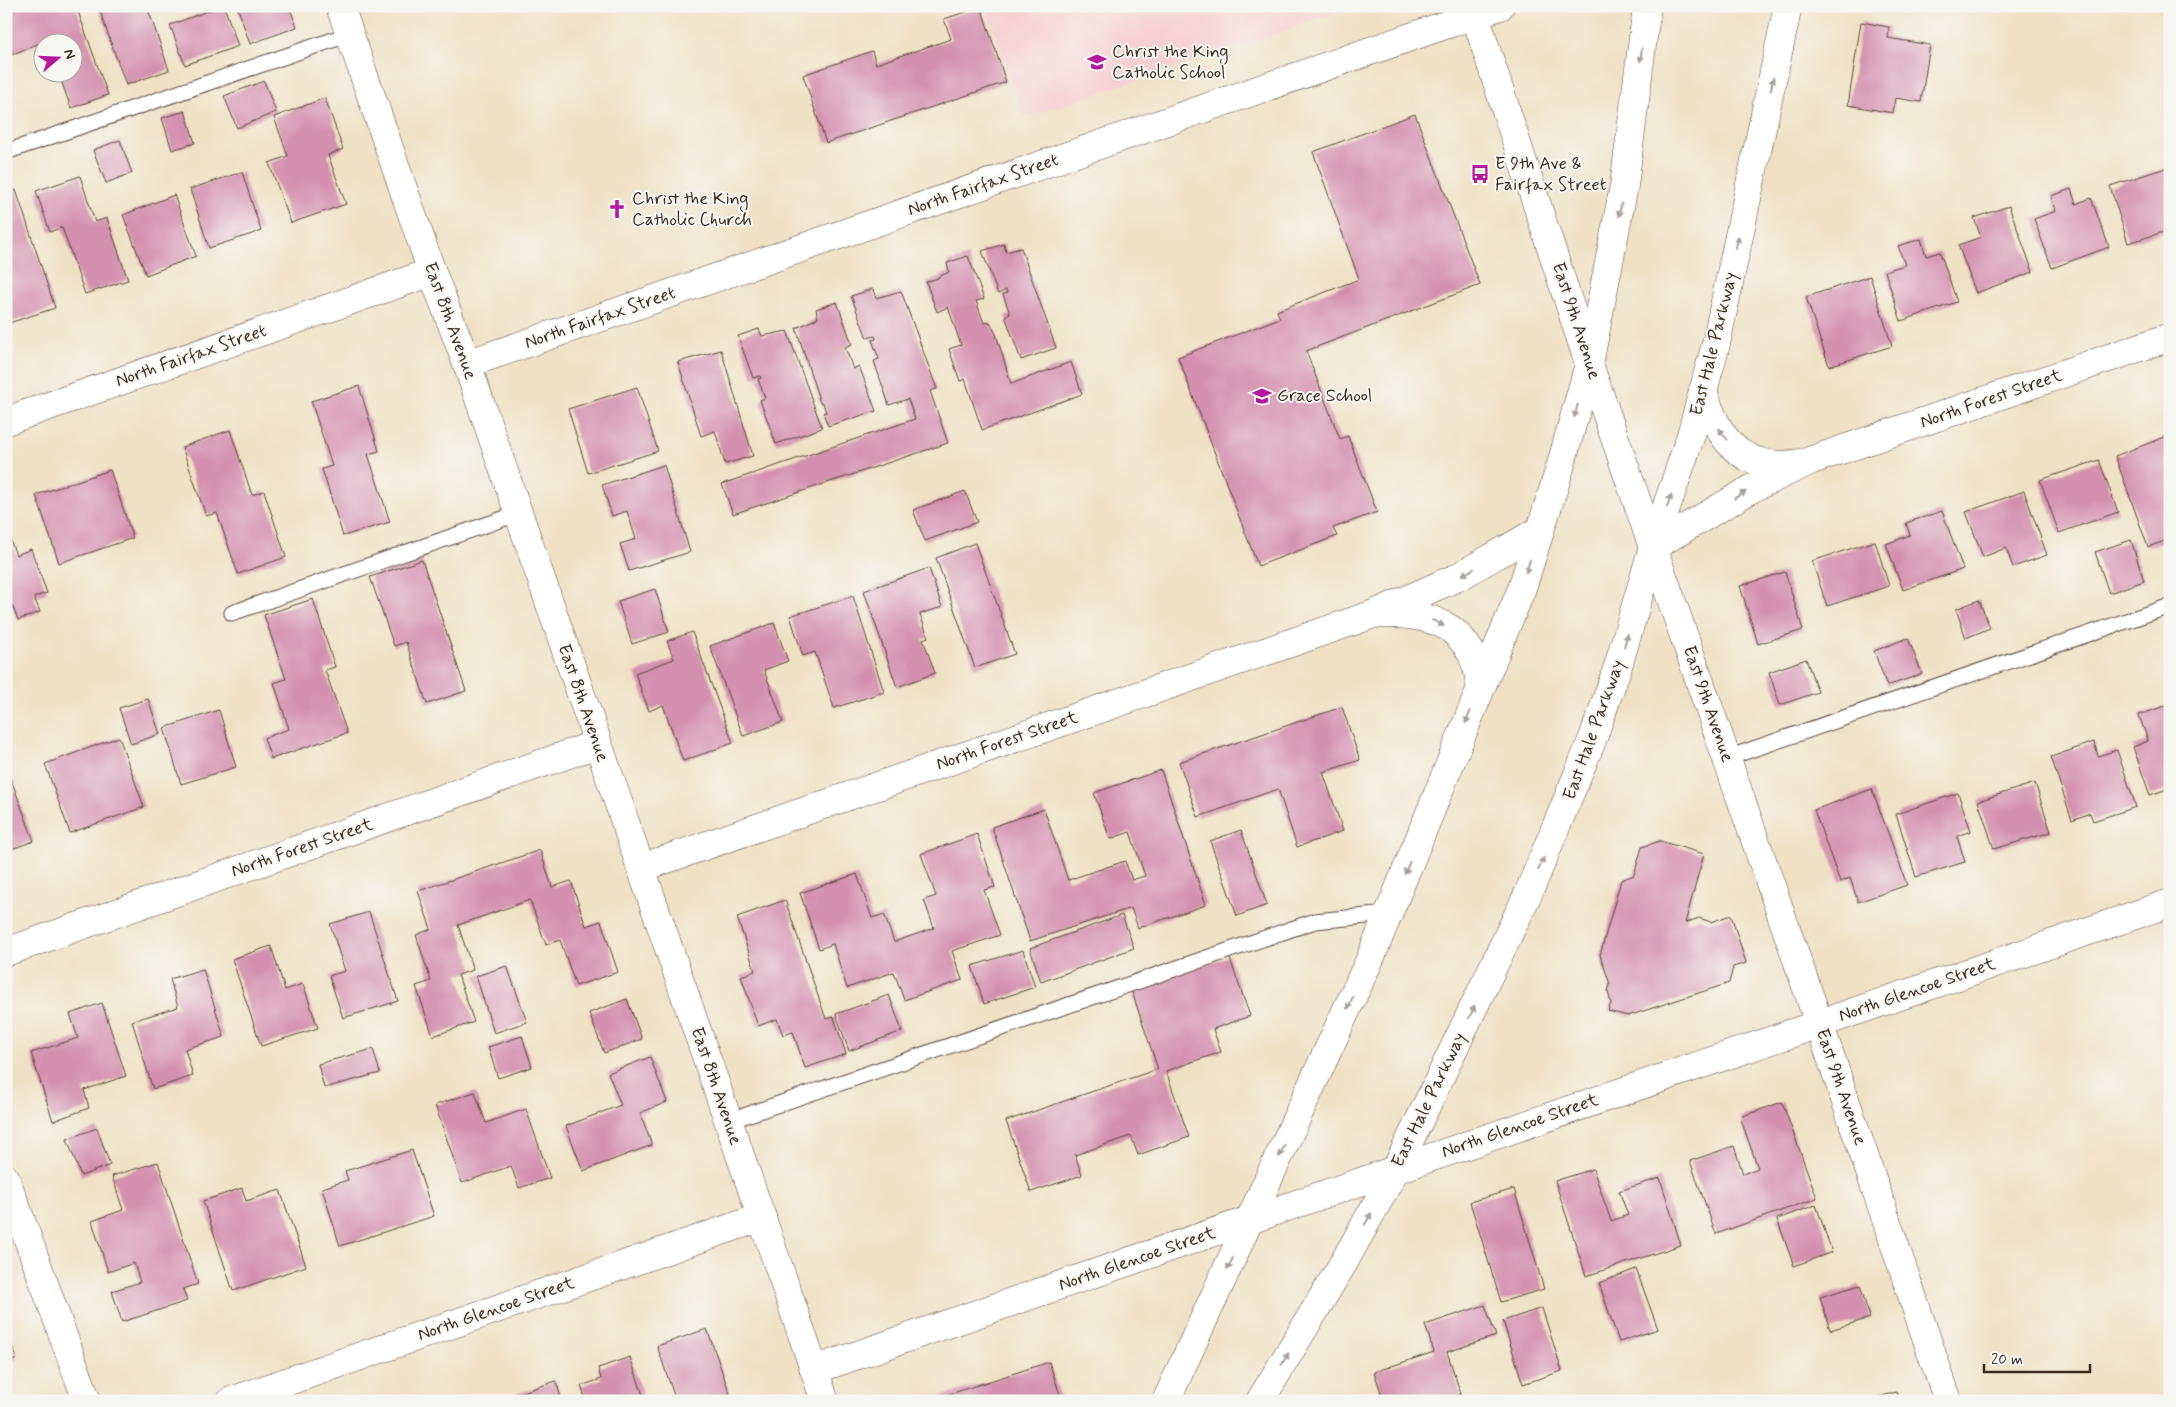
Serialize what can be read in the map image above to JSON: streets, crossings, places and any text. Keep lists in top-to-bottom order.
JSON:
{
  "streets": {
    "street": [
      "North Fairfax Street",
      "East 8th Avenue",
      "East 9th Avenue",
      "East Hale Parkway",
      "North Forest Street",
      "North Glencoe Street"
    ]
  },
  "crossings": [
    ["North Fairfax Street", "East 8th Avenue"],
    ["North Fairfax Street", "East 9th Avenue"],
    ["East 8th Avenue", "North Forest Street"],
    ["East 8th Avenue", "North Glencoe Street"],
    ["East 9th Avenue", "East Hale Parkway"],
    ["East 9th Avenue", "North Forest Street"],
    ["East 9th Avenue", "North Glencoe Street"],
    ["East Hale Parkway", "North Forest Street"],
    ["East Hale Parkway", "North Glencoe Street"]
  ],
  "places": {
    "school or university": ["Christ the King Catholic School", "Grace School"],
    "bus stop": ["E 9th Ave & Fairfax Street"],
    "church": ["Christ the King Catholic Church"]
  },
  "scale_bar": "20 m",
  "north": "right"
}
